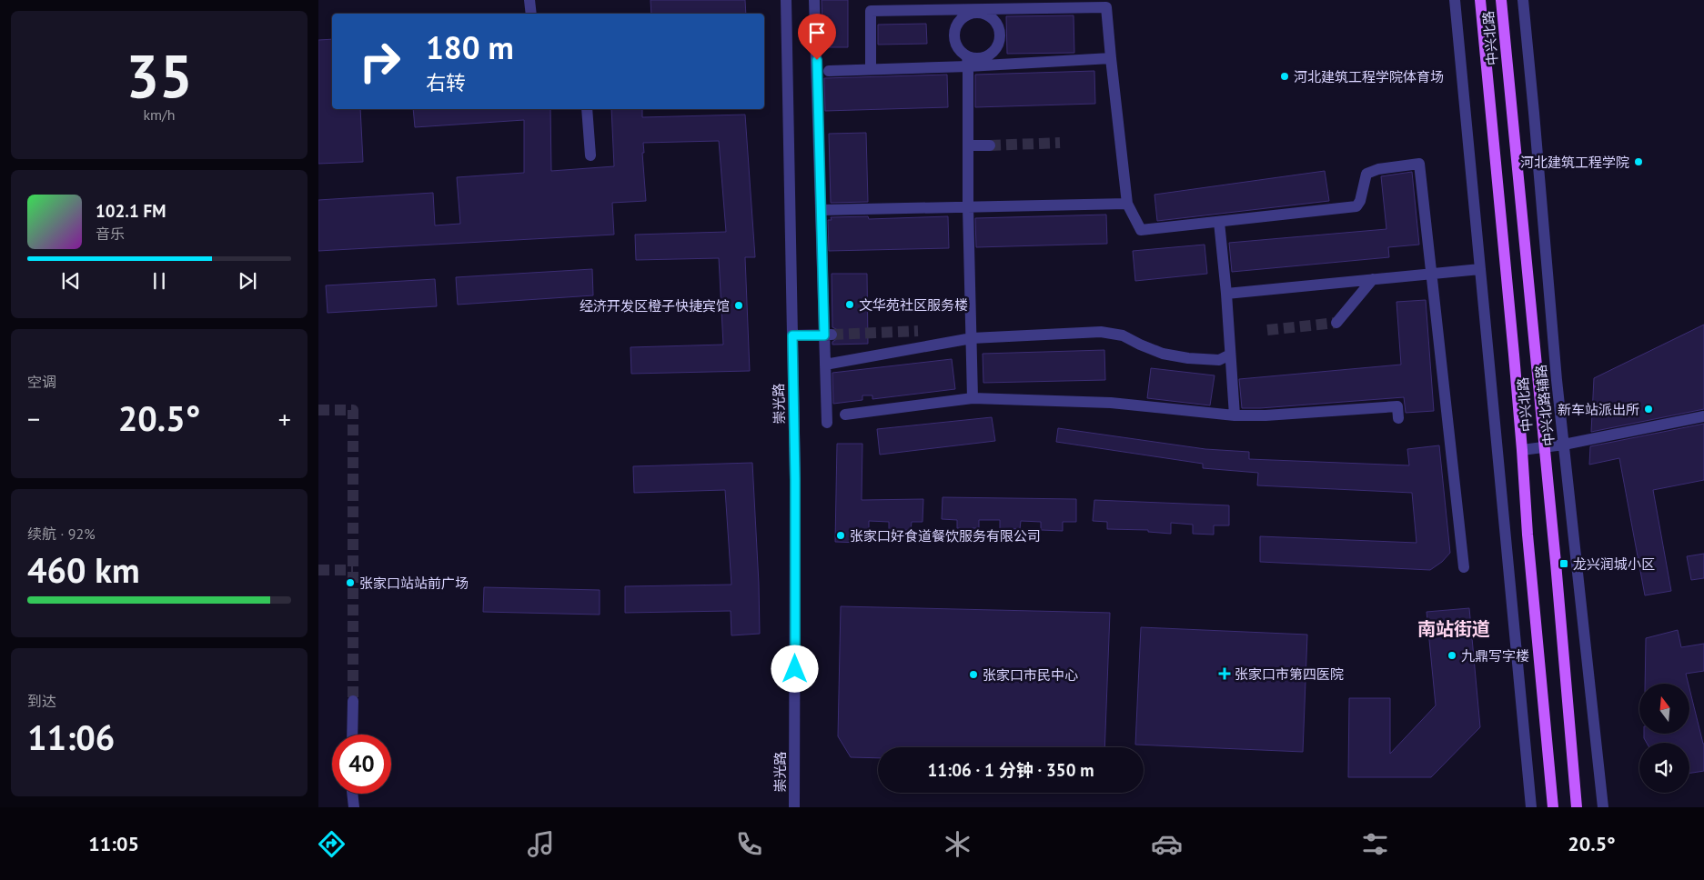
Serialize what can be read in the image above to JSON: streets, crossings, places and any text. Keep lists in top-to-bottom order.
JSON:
{
  "streets": {
    "main road": ["中兴北路"],
    "street": ["崇光路", "中兴北路辅路"]
  },
  "districts": ["南站街道"],
  "places": {
    "other": [
      "河北建筑工程学院体育场",
      "河北建筑工程学院",
      "文华苑社区服务楼",
      "经济开发区橙子快捷宾馆",
      "新车站派出所",
      "张家口好食道餐饮服务有限公司",
      "张家口站站前广场",
      "九鼎写字楼",
      "张家口市民中心"
    ],
    "transit": ["龙兴润城小区"],
    "health": ["张家口市第四医院"]
  },
  "north": "top",
  "page": {
    "tile": [
      ["35", "km/h"],
      "空调",
      ["续航 · 92%", "460 km"],
      ["到达", "11:06"]
    ],
    "turn": ["180 m", "右转"],
    "song": ["102.1 FM", "音乐"],
    "heat": ["−", "20.5°", "+"],
    "limit": "40",
    "trip": "11:06 · 1 分钟 · 350 m",
    "tabs": ["11:05", "20.5°"]
  }
}
